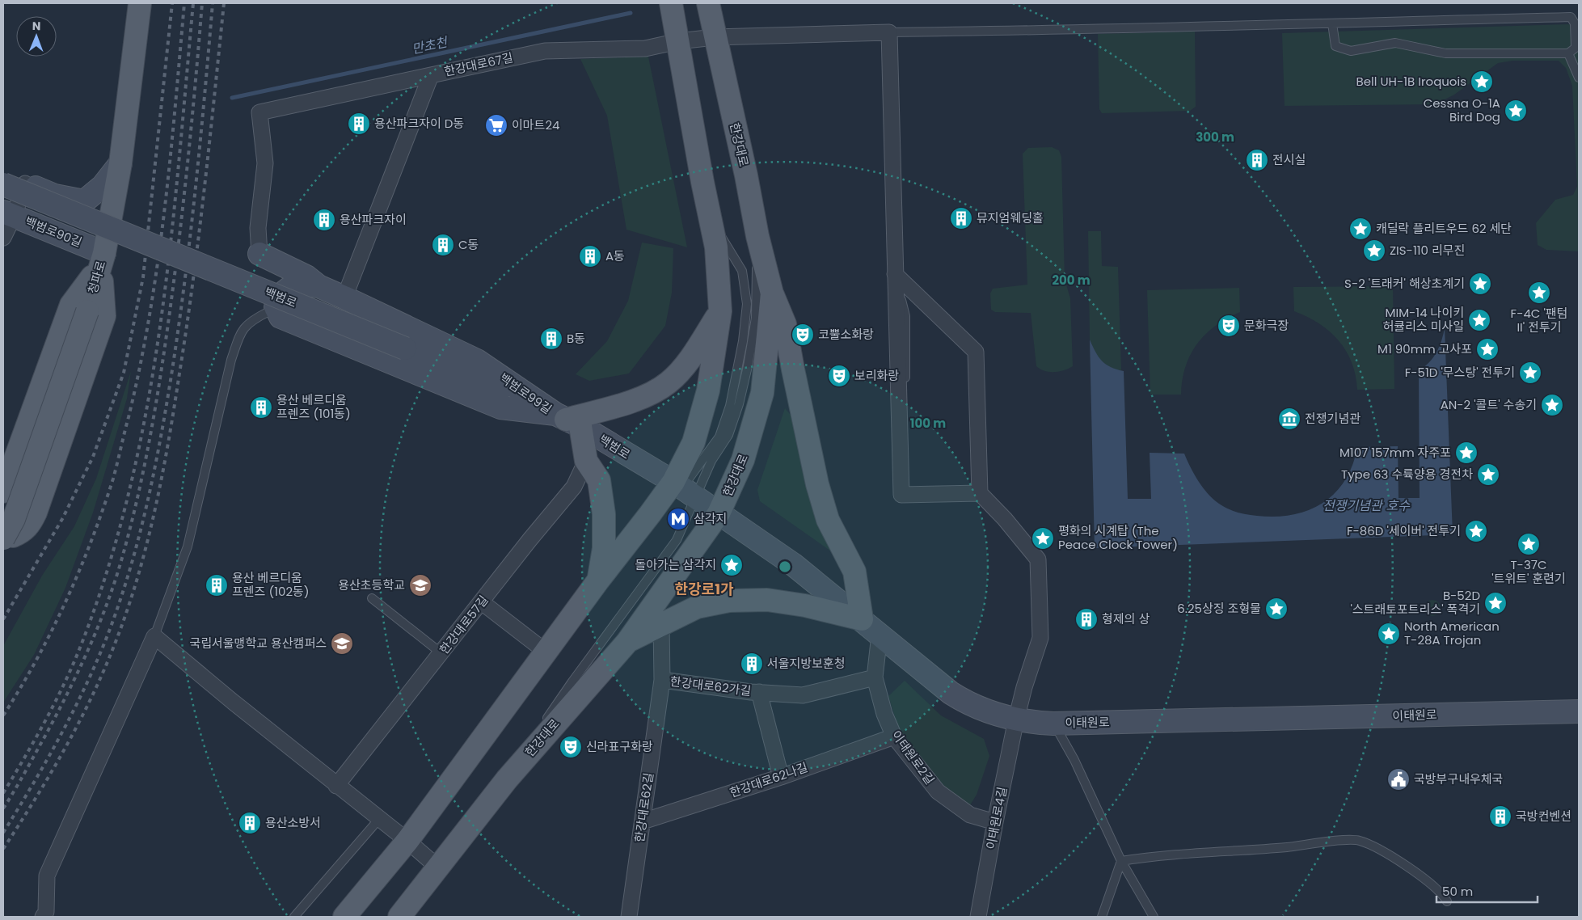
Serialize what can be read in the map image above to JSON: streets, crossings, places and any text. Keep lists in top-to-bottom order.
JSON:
{
  "streets": {
    "main road": [
      "한강대로",
      "백범로90길",
      "청파로",
      "백범로",
      "백범로99길",
      "이태원로"
    ],
    "street": [
      "한강대로67길",
      "한강대로57길",
      "한강대로62가길",
      "이태원로2길",
      "한강대로62나길",
      "한강대로62길",
      "이태원로4길"
    ]
  },
  "crossings": [
    ["한강대로67길", "한강대로"],
    ["한강대로67길", "백범로99길"],
    ["한강대로", "이태원로"],
    ["백범로90길", "청파로"],
    ["백범로", "백범로99길"],
    ["백범로", "이태원로"],
    ["한강대로62가길", "이태원로2길"],
    ["한강대로62가길", "한강대로62나길"],
    ["한강대로62가길", "한강대로62길"],
    ["이태원로", "이태원로2길"],
    ["이태원로", "이태원로4길"],
    ["이태원로2길", "한강대로62나길"],
    ["이태원로2길", "이태원로4길"],
    ["한강대로62나길", "한강대로62길"]
  ],
  "districts": ["한강로1가"],
  "water": ["만초천", "전쟁기념관 호수"],
  "places": {
    "place": [
      "Bell UH-1B Iroquois",
      "Cessna O-1A Bird Dog",
      "캐딜락 플리트우드 62 세단",
      "ZIS-110 리무진",
      "S-2 '트래커' 해상초계기",
      "F-4C '팬텀 II' 전투기",
      "MIM-14 나이키 허큘리스 미사일",
      "M1 90mm 고사포",
      "F-51D '무스탕' 전투기",
      "AN-2 '콜트' 수송기",
      "M107 157mm 자주포",
      "Type 63 수륙양용 경전차",
      "F-86D '세이버' 전투기",
      "평화의 시계탑 (The Peace Clock Tower)",
      "T-37C '트위트' 훈련기",
      "돌아가는 삼각지",
      "B-52D '스트래토포트리스' 폭격기",
      "6.25상징 조형물",
      "North American T-28A Trojan"
    ],
    "building": [
      "용산파크자이 D동",
      "전시실",
      "뮤지엄웨딩홀",
      "용산파크자이",
      "C동",
      "A동",
      "B동",
      "용산 베르디움 프렌즈 (101동)",
      "용산 베르디움 프렌즈 (102동)",
      "형제의 상",
      "서울지방보훈청",
      "국방컨벤션",
      "용산소방서"
    ],
    "supermarket": ["이마트24"],
    "theatre": [
      "문화극장",
      "코뿔소화랑",
      "보리화랑",
      "신라표구화랑"
    ],
    "museum": ["전쟁기념관"],
    "metro station": ["삼각지"],
    "school or university": ["용산초등학교", "국립서울맹학교 용산캠퍼스"],
    "public building": ["국방부구내우체국"]
  },
  "scale_bar": "50 m",
  "north": "top",
  "rings": ["300 m", "200 m", "100 m"]
}
